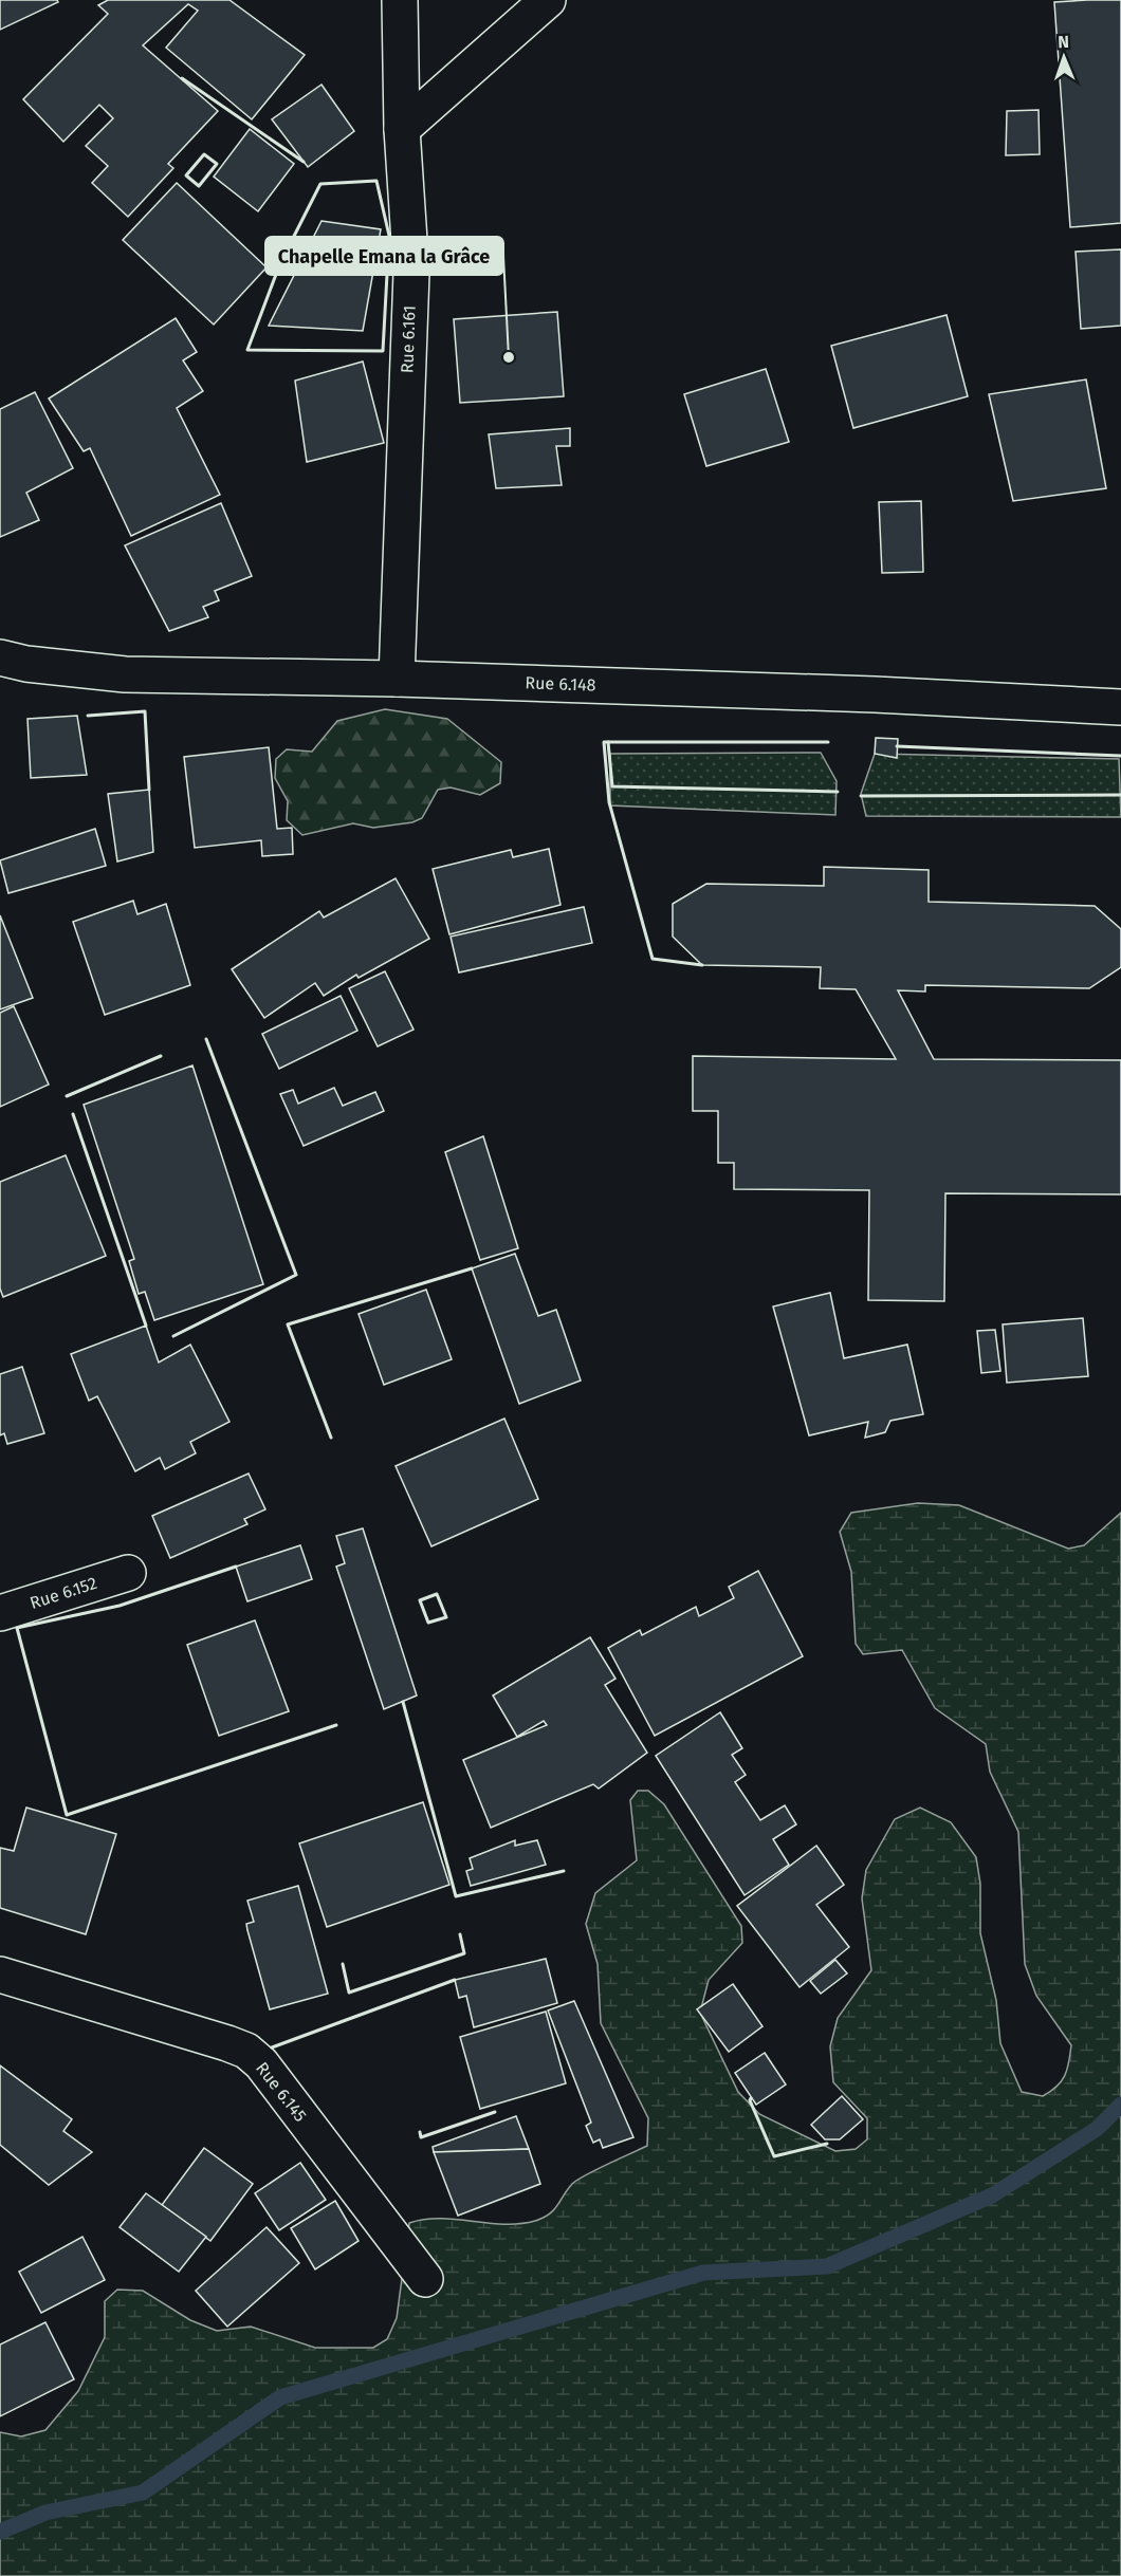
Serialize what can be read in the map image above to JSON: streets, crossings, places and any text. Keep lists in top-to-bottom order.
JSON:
{
  "streets": {
    "street": [
      "Rue 6.161",
      "Rue 6.148",
      "Rue 6.152",
      "Rue 6.145"
    ]
  },
  "crossings": [
    ["Rue 6.161", "Rue 6.148"]
  ],
  "places": ["Chapelle Emana la Grâce"],
  "north": "top"
}
